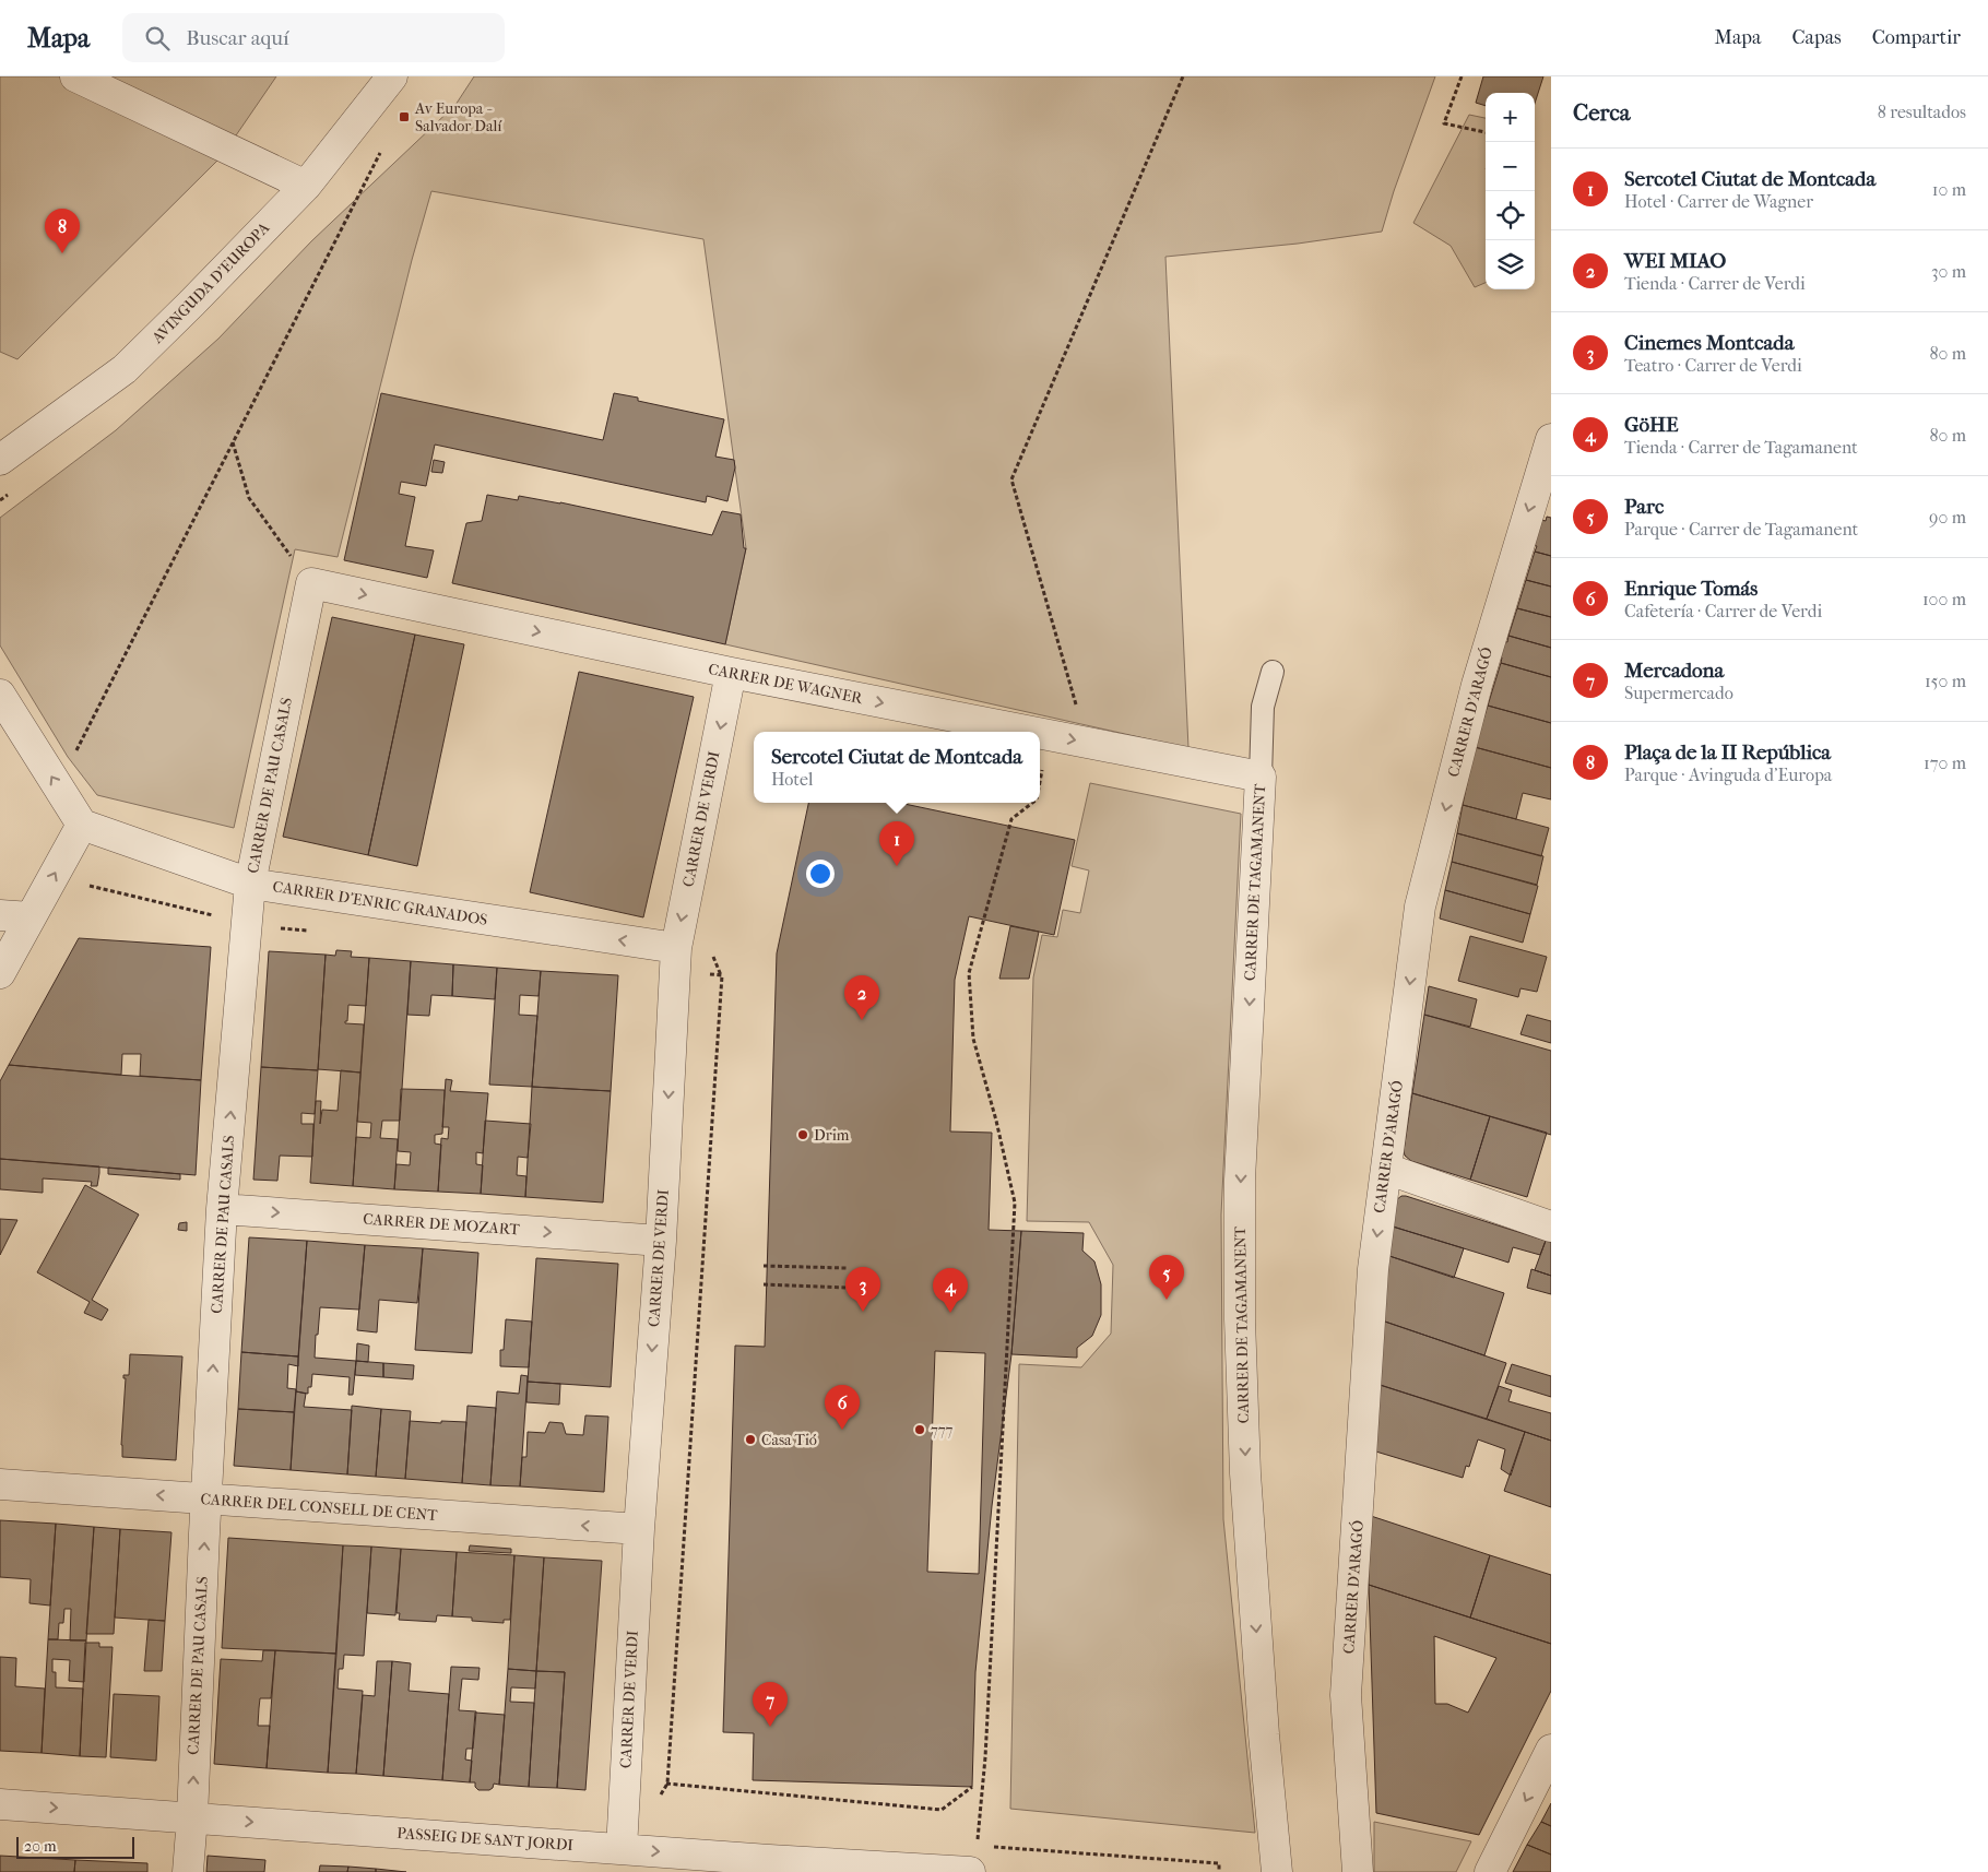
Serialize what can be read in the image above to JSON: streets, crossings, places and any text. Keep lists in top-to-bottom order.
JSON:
{
  "streets": {
    "street": [
      "AVINGUDA D'EUROPA",
      "CARRER DE WAGNER",
      "CARRER D'ARAGÓ",
      "CARRER DE PAU CASALS",
      "CARRER DE VERDI",
      "CARRER DE TAGAMANENT",
      "CARRER D'ENRIC GRANADOS",
      "CARRER DE MOZART",
      "CARRER DEL CONSELL DE CENT",
      "PASSEIG DE SANT JORDI"
    ]
  },
  "crossings": [
    ["CARRER DE WAGNER", "CARRER DE PAU CASALS"],
    ["CARRER DE WAGNER", "CARRER DE VERDI"],
    ["CARRER DE WAGNER", "CARRER DE TAGAMANENT"],
    ["CARRER DE PAU CASALS", "CARRER D'ENRIC GRANADOS"],
    ["CARRER DE PAU CASALS", "CARRER DE MOZART"],
    ["CARRER DE PAU CASALS", "CARRER DEL CONSELL DE CENT"],
    ["CARRER DE PAU CASALS", "PASSEIG DE SANT JORDI"],
    ["CARRER DE VERDI", "CARRER D'ENRIC GRANADOS"],
    ["CARRER DE VERDI", "CARRER DE MOZART"],
    ["CARRER DE VERDI", "CARRER DEL CONSELL DE CENT"],
    ["CARRER DE VERDI", "PASSEIG DE SANT JORDI"]
  ],
  "one_way": [
    "CARRER DE WAGNER",
    "CARRER D'ARAGÓ",
    "CARRER DE PAU CASALS",
    "CARRER DE VERDI",
    "CARRER DE TAGAMANENT",
    "CARRER D'ENRIC GRANADOS",
    "CARRER DE MOZART",
    "CARRER DEL CONSELL DE CENT",
    "PASSEIG DE SANT JORDI"
  ],
  "places": {
    "transit": ["Av Europa - Salvador Dalí"],
    "other": ["Drim", "777", "Casa Tió"]
  },
  "scale_bar": "20 m",
  "page": {
    "header": "Mapa",
    "search": "Buscar aquí",
    "nav": ["Mapa", "Capas", "Compartir"],
    "heading": ["Cerca", "8 resultados"],
    "map_buttons": ["+", "−"],
    "list": [
      {
        "mark": "1",
        "name": "Sercotel Ciutat de Montcada",
        "note": "Hotel · Carrer de Wagner",
        "value": "10 m"
      },
      {
        "mark": "2",
        "name": "WEI MIAO",
        "note": "Tienda · Carrer de Verdi",
        "value": "30 m"
      },
      {
        "mark": "3",
        "name": "Cinemes Montcada",
        "note": "Teatro · Carrer de Verdi",
        "value": "80 m"
      },
      {
        "mark": "4",
        "name": "GöHE",
        "note": "Tienda · Carrer de Tagamanent",
        "value": "80 m"
      },
      {
        "mark": "5",
        "name": "Parc",
        "note": "Parque · Carrer de Tagamanent",
        "value": "90 m"
      },
      {
        "mark": "6",
        "name": "Enrique Tomás",
        "note": "Cafetería · Carrer de Verdi",
        "value": "100 m"
      },
      {
        "mark": "7",
        "name": "Mercadona",
        "note": "Supermercado",
        "value": "150 m"
      },
      {
        "mark": "8",
        "name": "Plaça de la II República",
        "note": "Parque · Avinguda d'Europa",
        "value": "170 m"
      }
    ],
    "pins": [
      "8",
      "1",
      "2",
      "5",
      "3",
      "4",
      "6",
      "7"
    ],
    "popup": ["Sercotel Ciutat de Montcada", "Hotel"],
    "scale": "20 m"
  }
}
